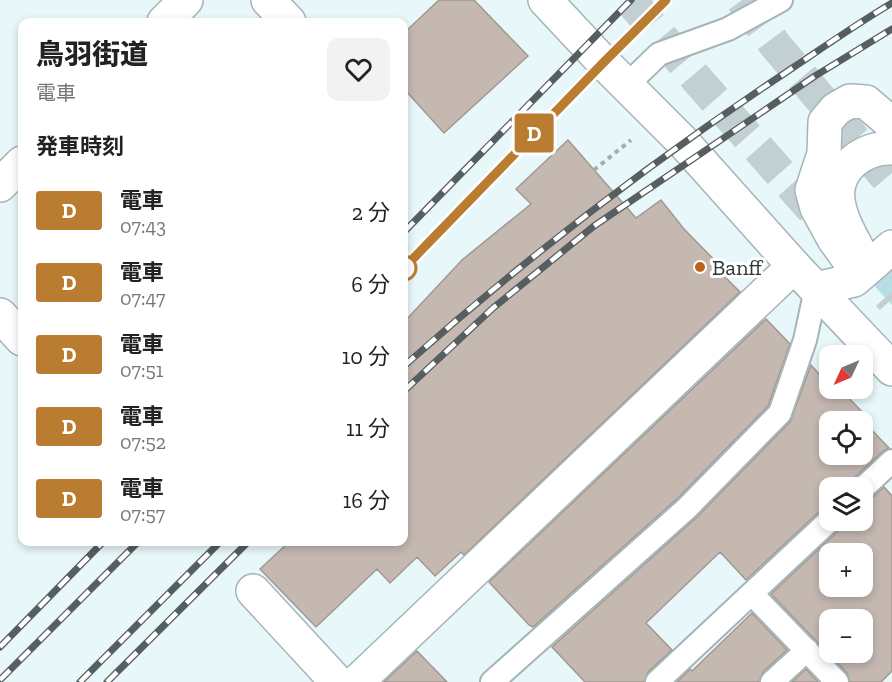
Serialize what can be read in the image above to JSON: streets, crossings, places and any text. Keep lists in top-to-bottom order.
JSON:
{
  "places": ["Banff"],
  "north": "bottom left",
  "page": {
    "on_map": "D",
    "heading": [
      ["鳥羽街道", "電車"],
      "発車時刻"
    ],
    "list": [
      {
        "mark": "D",
        "name": "電車",
        "note": "07:43",
        "value": "2 分"
      },
      {
        "mark": "D",
        "name": "電車",
        "note": "07:47",
        "value": "6 分"
      },
      {
        "mark": "D",
        "name": "電車",
        "note": "07:51",
        "value": "10 分"
      },
      {
        "mark": "D",
        "name": "電車",
        "note": "07:52",
        "value": "11 分"
      },
      {
        "mark": "D",
        "name": "電車",
        "note": "07:57",
        "value": "16 分"
      }
    ],
    "map_buttons": ["+", "−"]
  }
}
